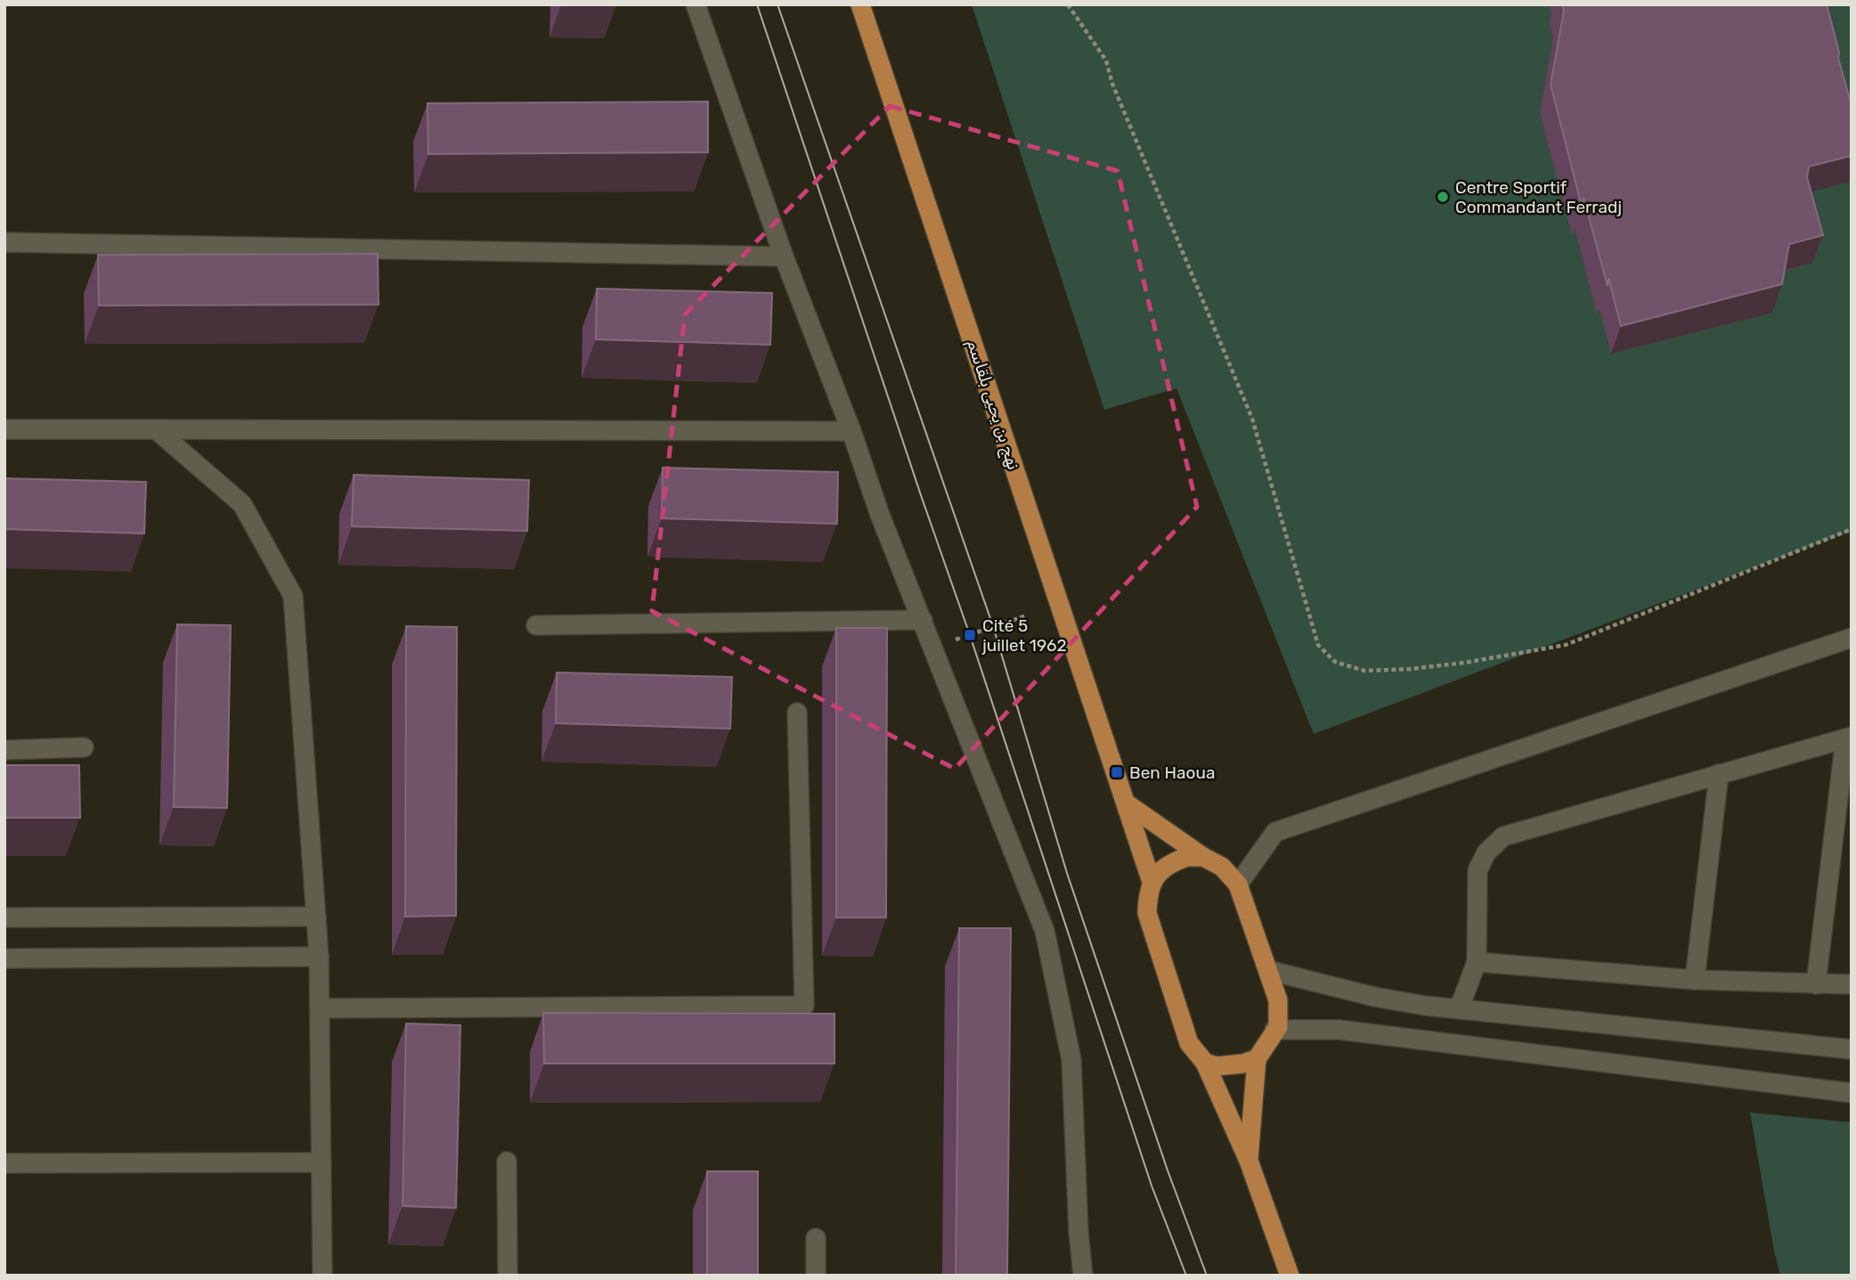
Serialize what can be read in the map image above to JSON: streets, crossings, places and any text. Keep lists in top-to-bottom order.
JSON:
{
  "streets": {
    "main road": ["نهج بن يحيى بلقاسم"]
  },
  "places": {
    "other": ["Centre Sportif Commandant Ferradj"],
    "transit": ["Cité 5 juillet 1962", "Ben Haoua"]
  }
}
